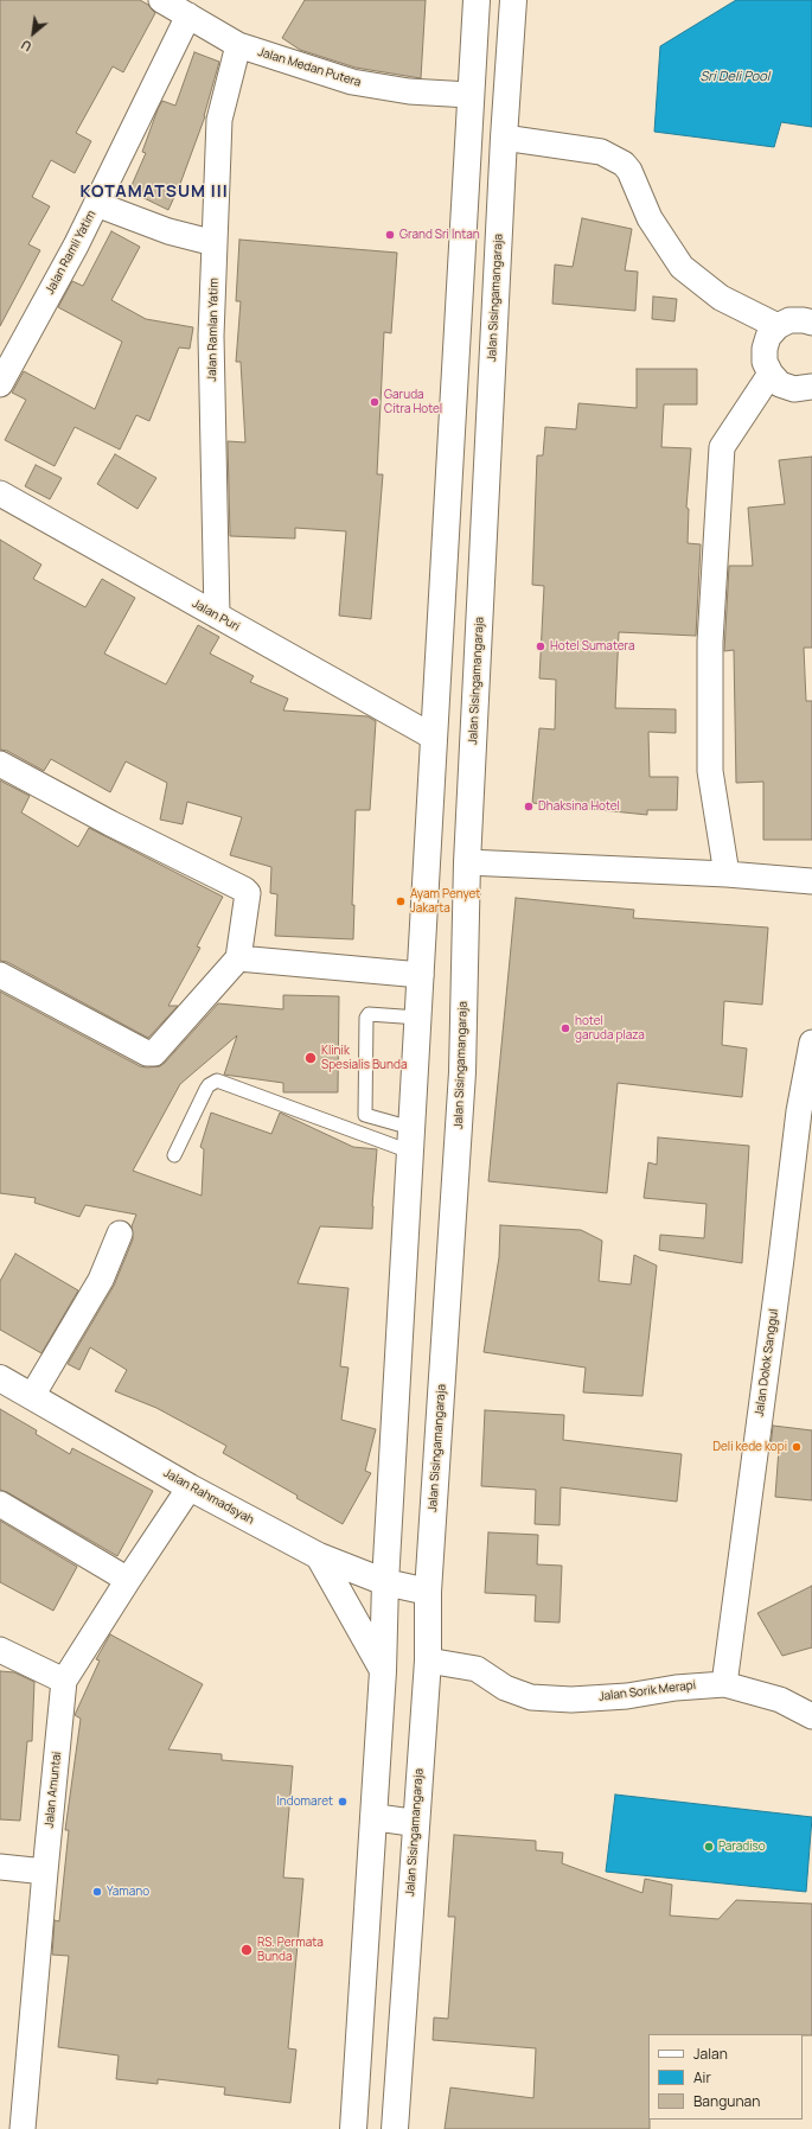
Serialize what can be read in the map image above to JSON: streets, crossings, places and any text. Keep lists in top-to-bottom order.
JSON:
{
  "streets": {
    "main road": ["Jalan Sisingamangaraja", "Jalan Rahmadsyah"],
    "street": [
      "Jalan Medan Putera",
      "Jalan Ramli Yatim",
      "Jalan Ramlan Yatim",
      "Jalan Puri",
      "Jalan Dolok Sanggul",
      "Jalan Sorik Merapi",
      "Jalan Amuntai"
    ]
  },
  "crossings": [
    ["Jalan Medan Putera", "Jalan Ramli Yatim"],
    ["Jalan Medan Putera", "Jalan Ramlan Yatim"],
    ["Jalan Sisingamangaraja", "Jalan Rahmadsyah"],
    ["Jalan Sisingamangaraja", "Jalan Sorik Merapi"],
    ["Jalan Ramlan Yatim", "Jalan Puri"],
    ["Jalan Dolok Sanggul", "Jalan Sorik Merapi"],
    ["Jalan Rahmadsyah", "Jalan Amuntai"]
  ],
  "districts": ["KOTAMATSUM III"],
  "water": ["Sri Deli Pool"],
  "places": [
    "Grand Sri Intan",
    "Garuda Citra Hotel",
    "Hotel Sumatera",
    "Dhaksina Hotel",
    "Ayam Penyet Jakarta",
    "hotel garuda plaza",
    "Klinik Spesialis Bunda",
    "Deli kede kopi",
    "Indomaret",
    "Paradiso",
    "Yamano",
    "RS. Permata Bunda"
  ],
  "legend": ["Jalan", "Air", "Bangunan"],
  "north": "bottom left"
}
